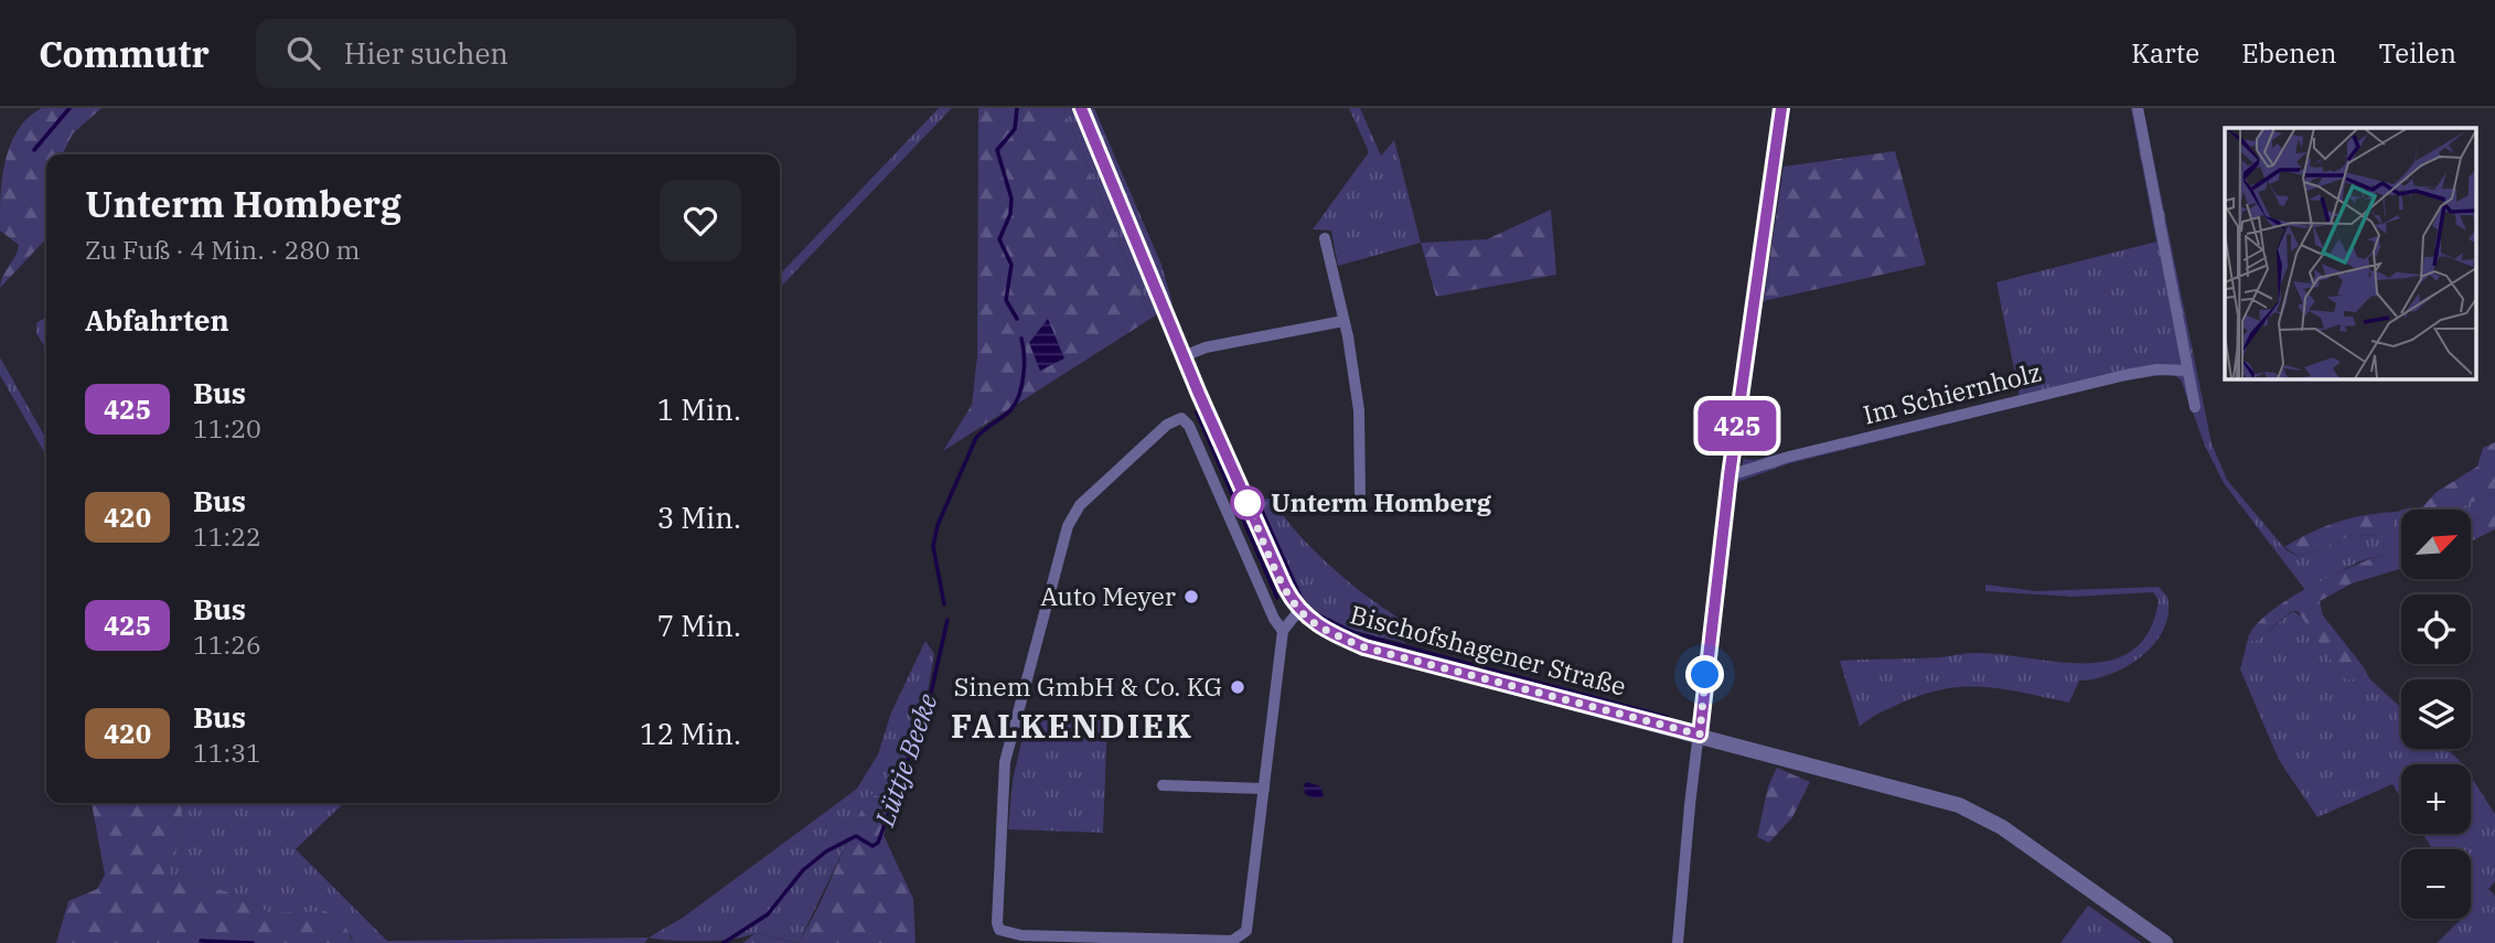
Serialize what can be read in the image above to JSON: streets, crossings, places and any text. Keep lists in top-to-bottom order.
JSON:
{
  "streets": {
    "street": ["Im Schiernholz", "Bischofshagener Straße"]
  },
  "districts": ["FALKENDIEK"],
  "water": ["Lüttje Beeke"],
  "places": ["Unterm Homberg", "Auto Meyer", "Sinem GmbH & Co. KG"],
  "lines": ["bus line 425"],
  "north": "top right",
  "page": {
    "header": "Commutr",
    "search": "Hier suchen",
    "nav": ["Karte", "Ebenen", "Teilen"],
    "on_map": "425",
    "heading": [
      ["Unterm Homberg", "Zu Fuß · 4 Min. · 280 m"],
      "Abfahrten"
    ],
    "list": [
      {
        "mark": "425",
        "name": "Bus",
        "note": "11:20",
        "value": "1 Min."
      },
      {
        "mark": "420",
        "name": "Bus",
        "note": "11:22",
        "value": "3 Min."
      },
      {
        "mark": "425",
        "name": "Bus",
        "note": "11:26",
        "value": "7 Min."
      },
      {
        "mark": "420",
        "name": "Bus",
        "note": "11:31",
        "value": "12 Min."
      }
    ],
    "map_buttons": ["+", "−"]
  }
}
